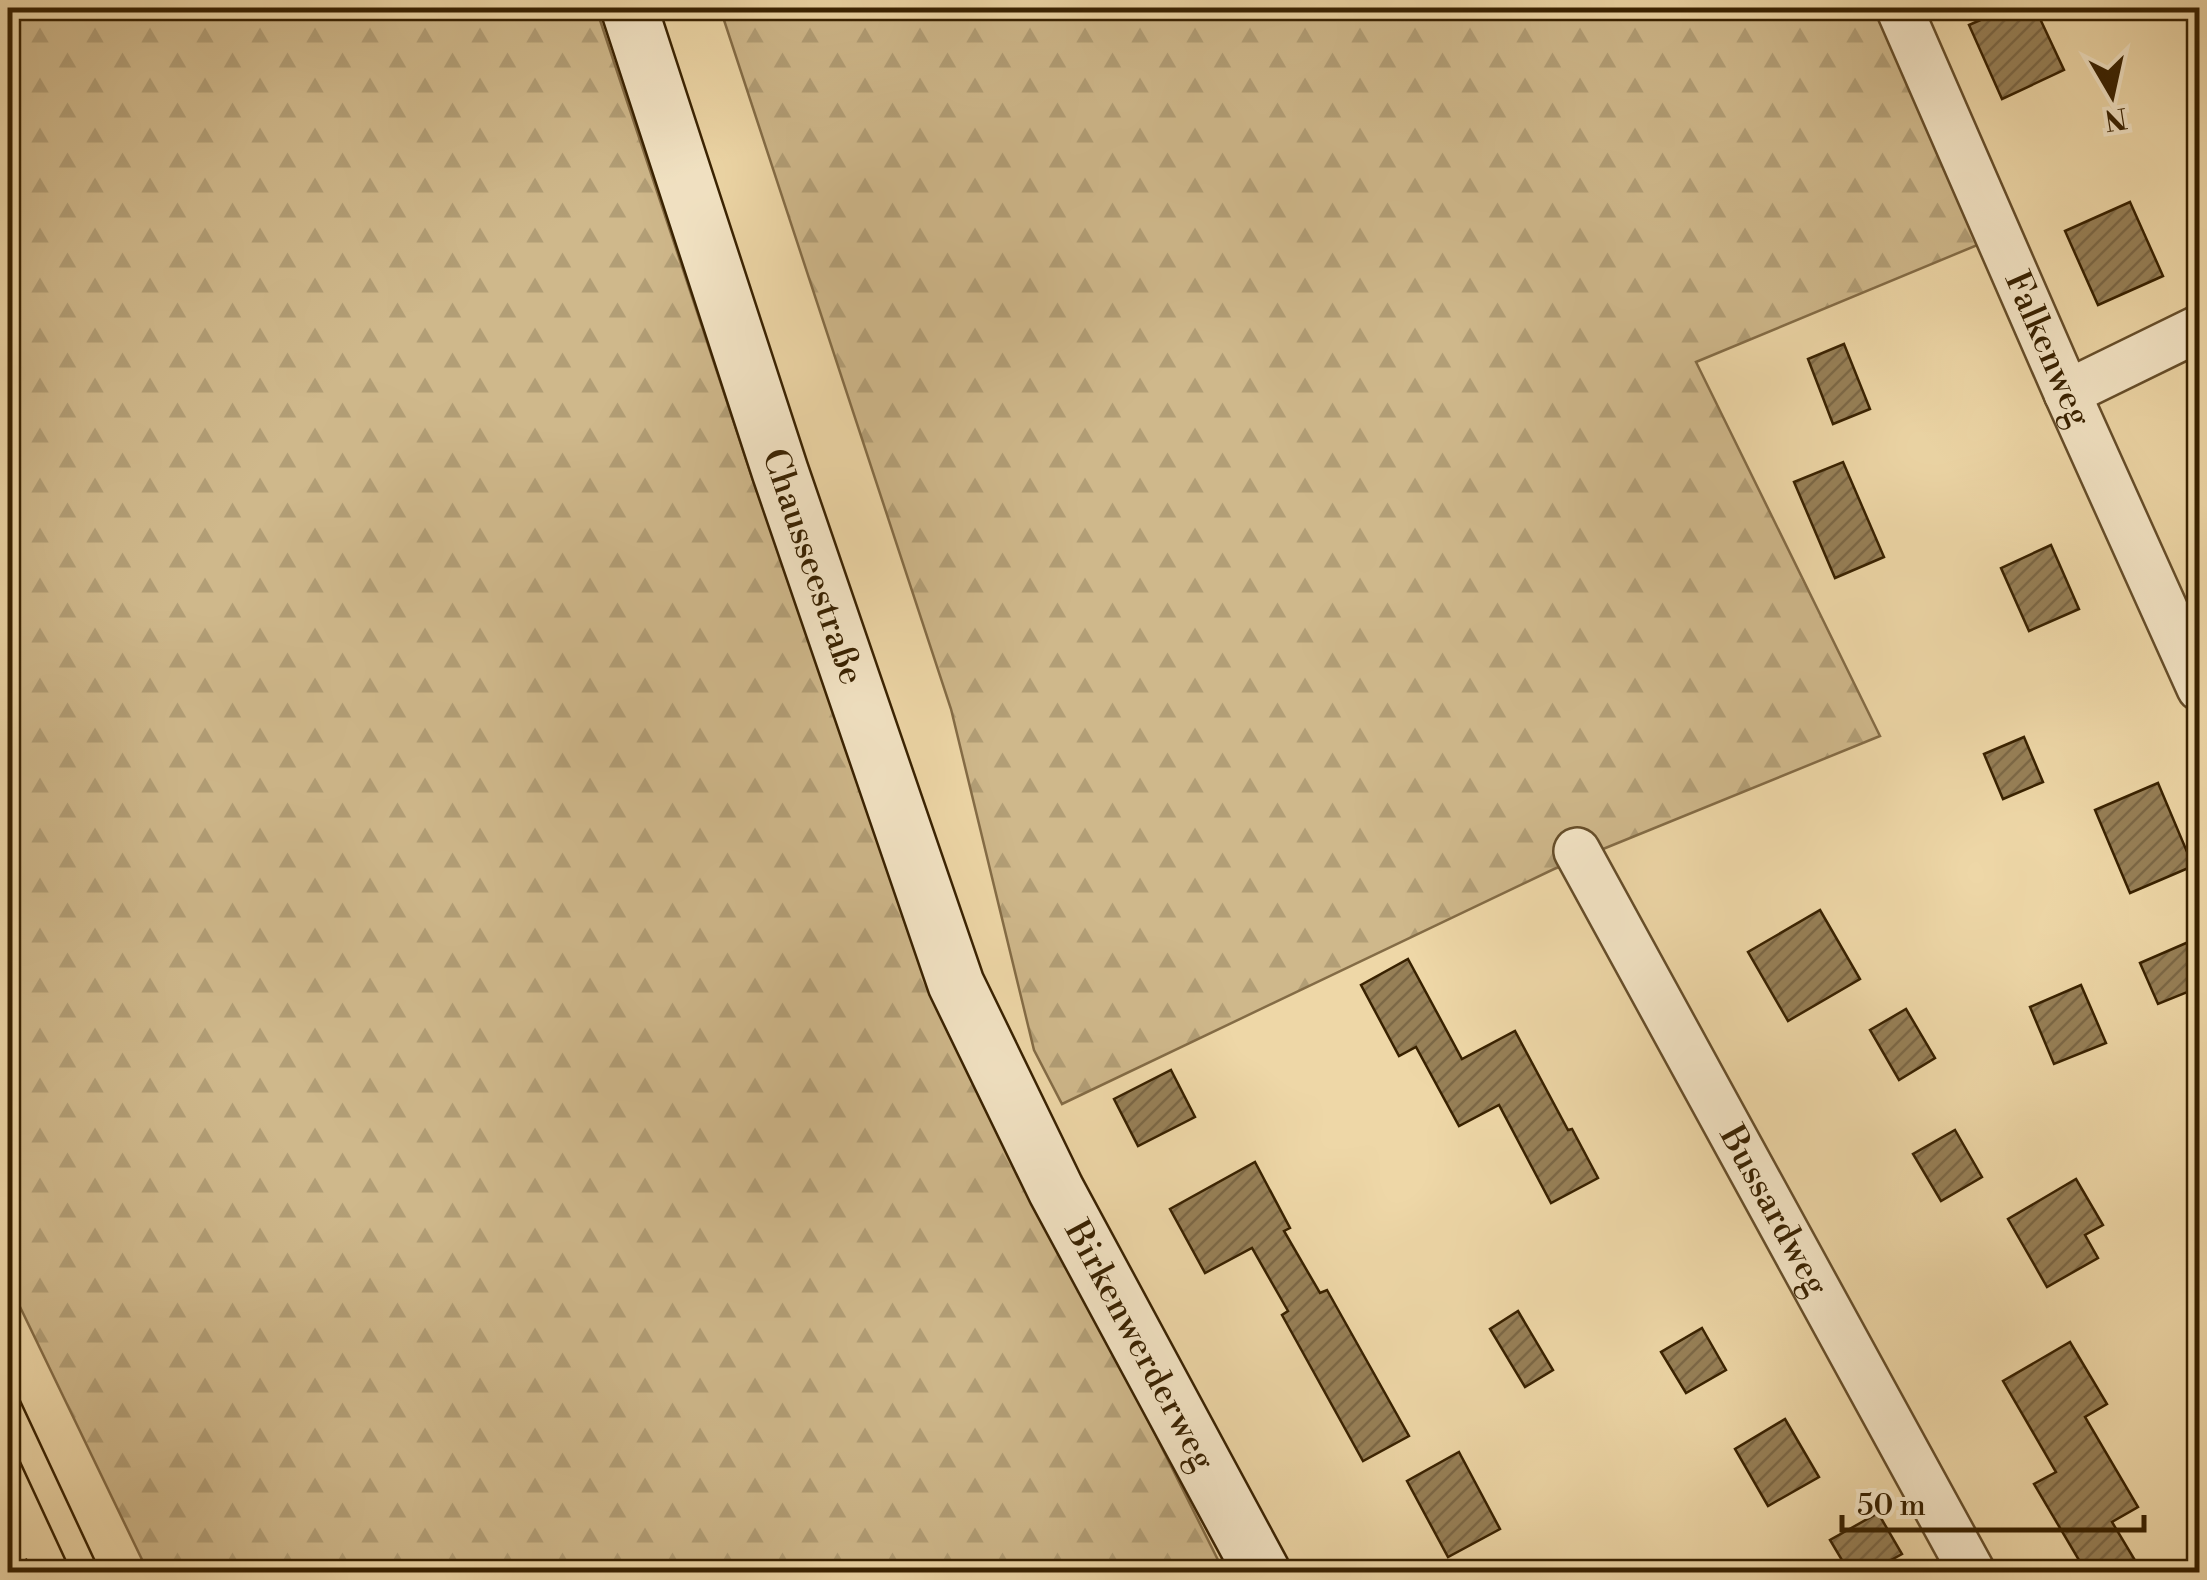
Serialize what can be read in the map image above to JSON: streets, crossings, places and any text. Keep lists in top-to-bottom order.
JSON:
{
  "streets": {
    "street": [
      "Falkenweg",
      "Chausseestraße",
      "Bussardweg",
      "Birkenwerderweg"
    ]
  },
  "crossings": [
    ["Chausseestraße", "Birkenwerderweg"]
  ],
  "scale_bar": "50 m",
  "north": "bottom"
}
